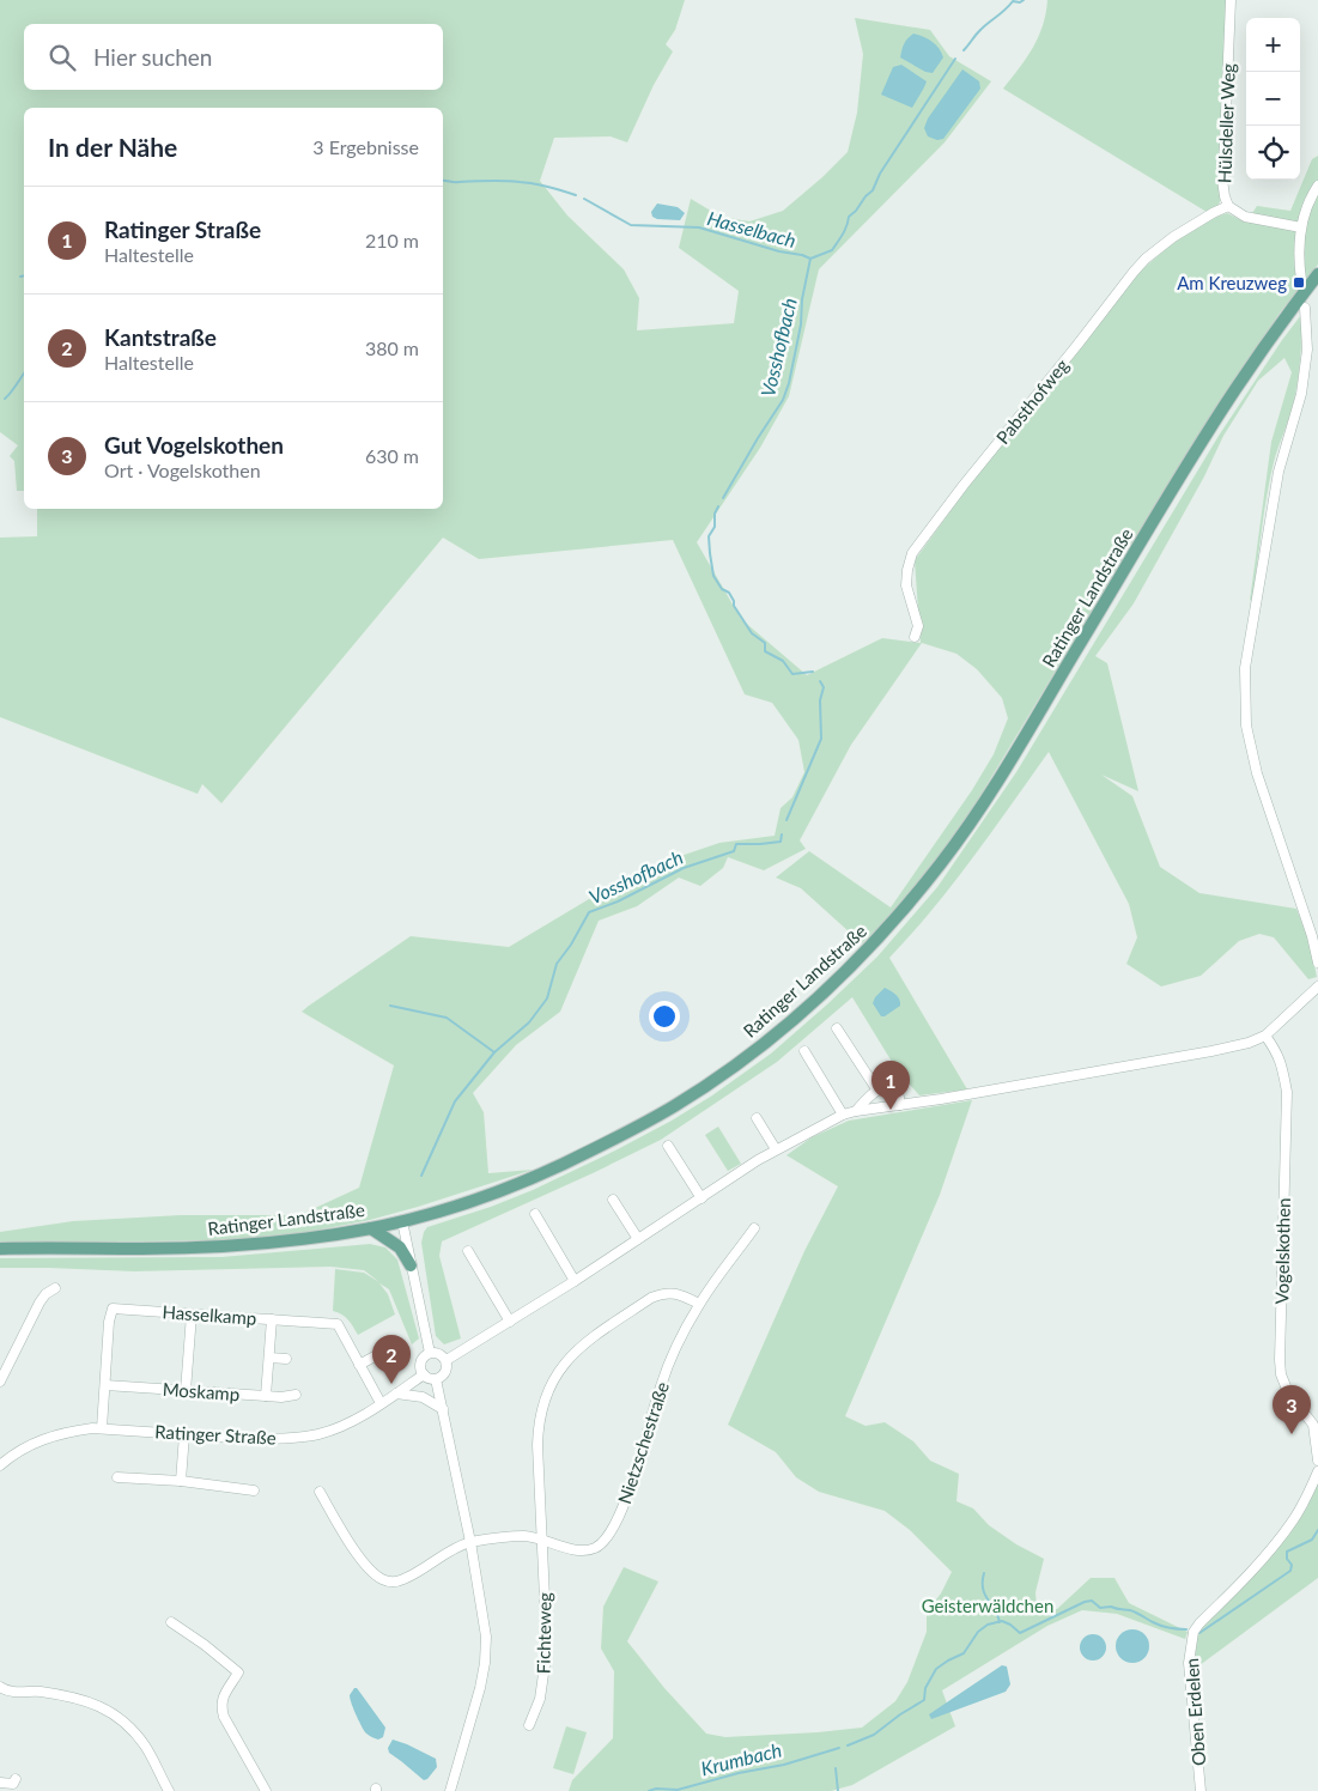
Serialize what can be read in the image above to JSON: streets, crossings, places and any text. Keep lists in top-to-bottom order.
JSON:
{
  "streets": {
    "main road": ["Ratinger Landstraße"],
    "street": [
      "Hülsdeller Weg",
      "Pabsthofweg",
      "Vogelskothen",
      "Hasselkamp",
      "Moskamp",
      "Ratinger Straße",
      "Nietzschestraße",
      "Fichteweg",
      "Oben Erdelen"
    ]
  },
  "crossings": [
    ["Hülsdeller Weg", "Pabsthofweg"],
    ["Hasselkamp", "Moskamp"],
    ["Hasselkamp", "Ratinger Straße"],
    ["Nietzschestraße", "Fichteweg"]
  ],
  "water": ["Hasselbach", "Vosshofbach", "Krumbach"],
  "parks": ["Geisterwäldchen"],
  "places": {
    "transit": ["Am Kreuzweg"]
  },
  "page": {
    "map_buttons": ["+", "−"],
    "search": "Hier suchen",
    "heading": ["In der Nähe", "3 Ergebnisse"],
    "list": [
      {
        "mark": "1",
        "name": "Ratinger Straße",
        "note": "Haltestelle",
        "value": "210 m"
      },
      {
        "mark": "2",
        "name": "Kantstraße",
        "note": "Haltestelle",
        "value": "380 m"
      },
      {
        "mark": "3",
        "name": "Gut Vogelskothen",
        "note": "Ort · Vogelskothen",
        "value": "630 m"
      }
    ],
    "pins": ["1", "2", "3"]
  }
}
